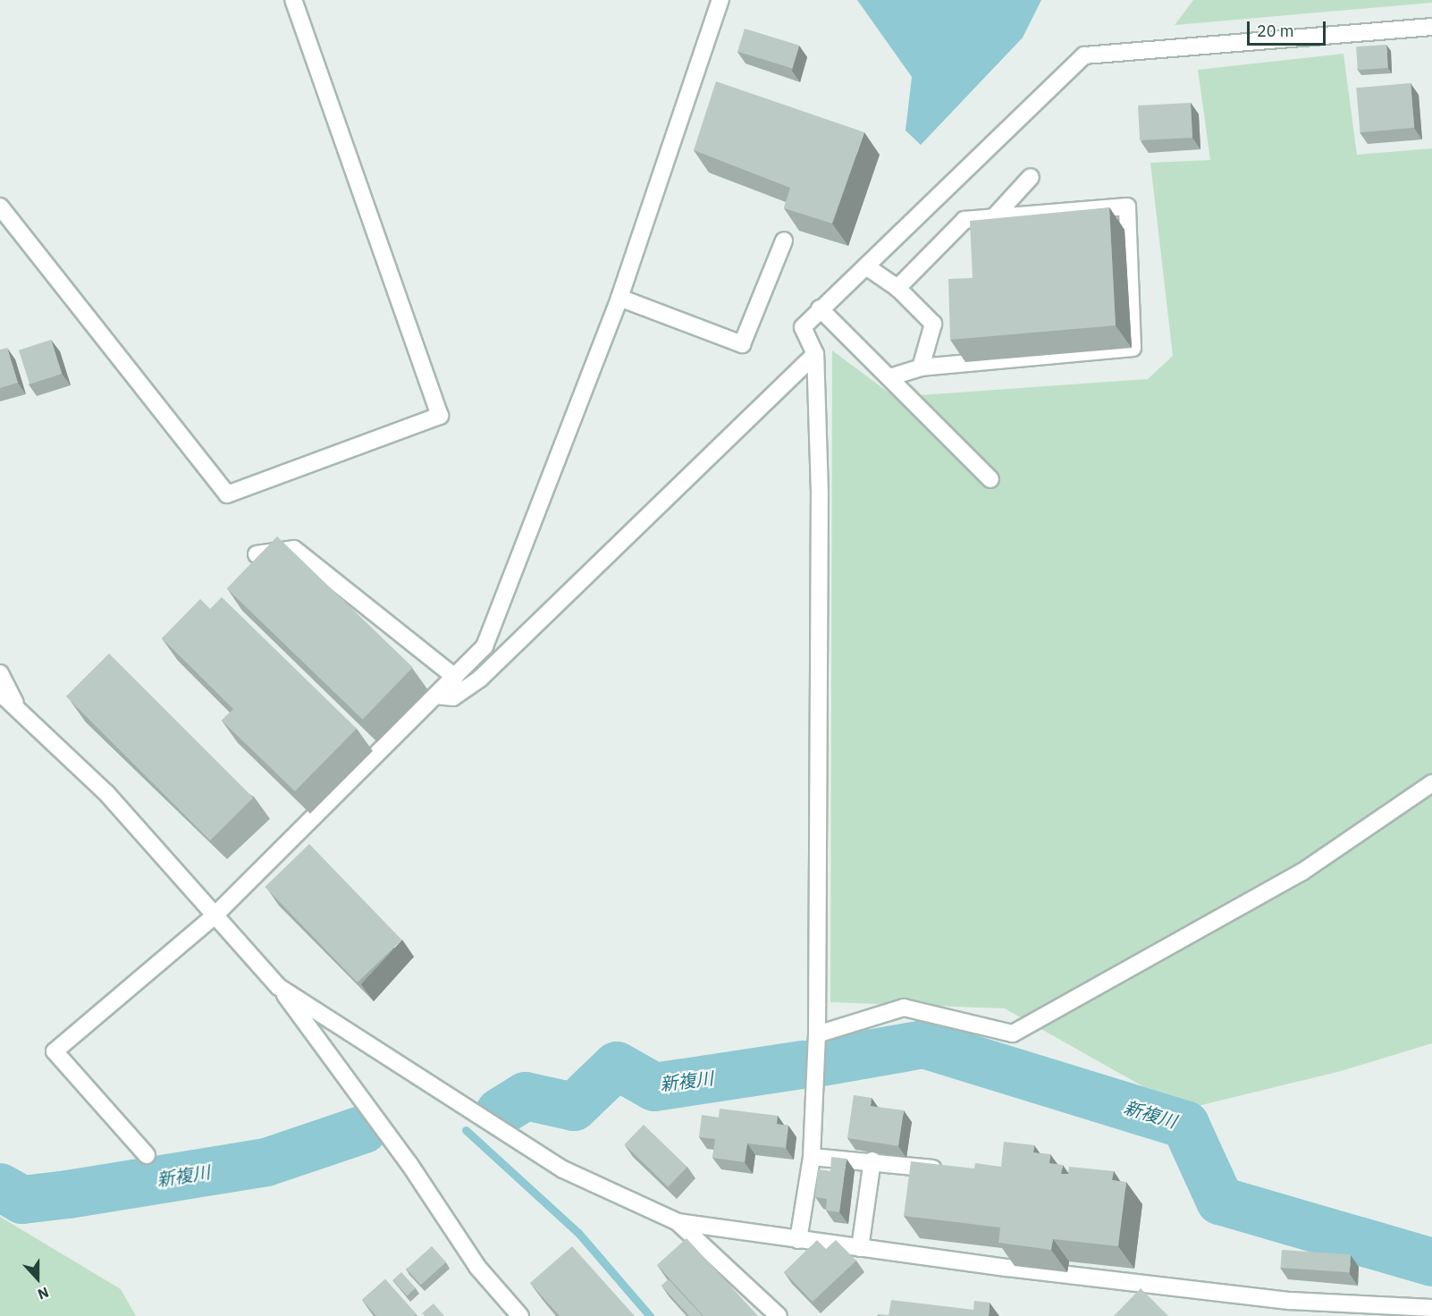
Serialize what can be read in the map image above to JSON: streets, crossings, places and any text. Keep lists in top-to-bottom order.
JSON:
{
  "water": ["新複川"],
  "scale_bar": "20 m",
  "north": "bottom"
}
